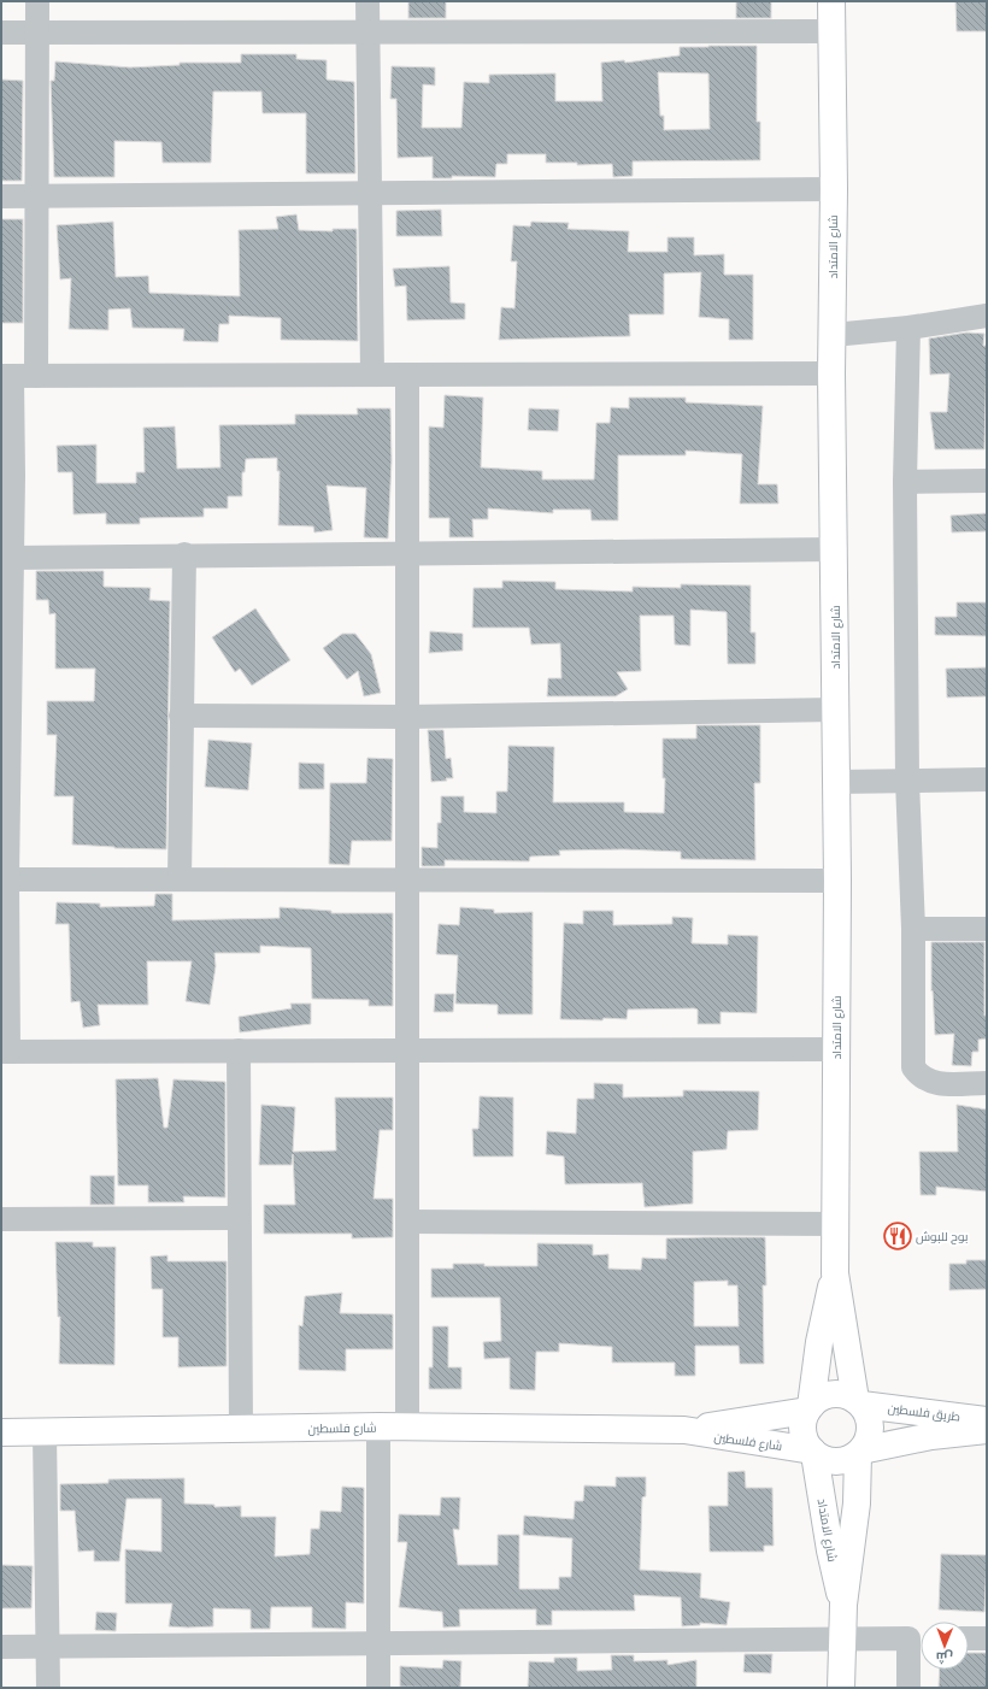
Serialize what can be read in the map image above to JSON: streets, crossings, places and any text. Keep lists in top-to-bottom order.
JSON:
{
  "streets": {
    "street": ["شارع الامتداد", "طريق فلسطين", "شارع فلسطين"]
  },
  "crossings": [
    ["شارع الامتداد", "طريق فلسطين"],
    ["شارع الامتداد", "شارع فلسطين"],
    ["طريق فلسطين", "شارع فلسطين"]
  ],
  "places": {
    "restaurant": ["بوح للبوش"]
  },
  "north": "bottom"
}
